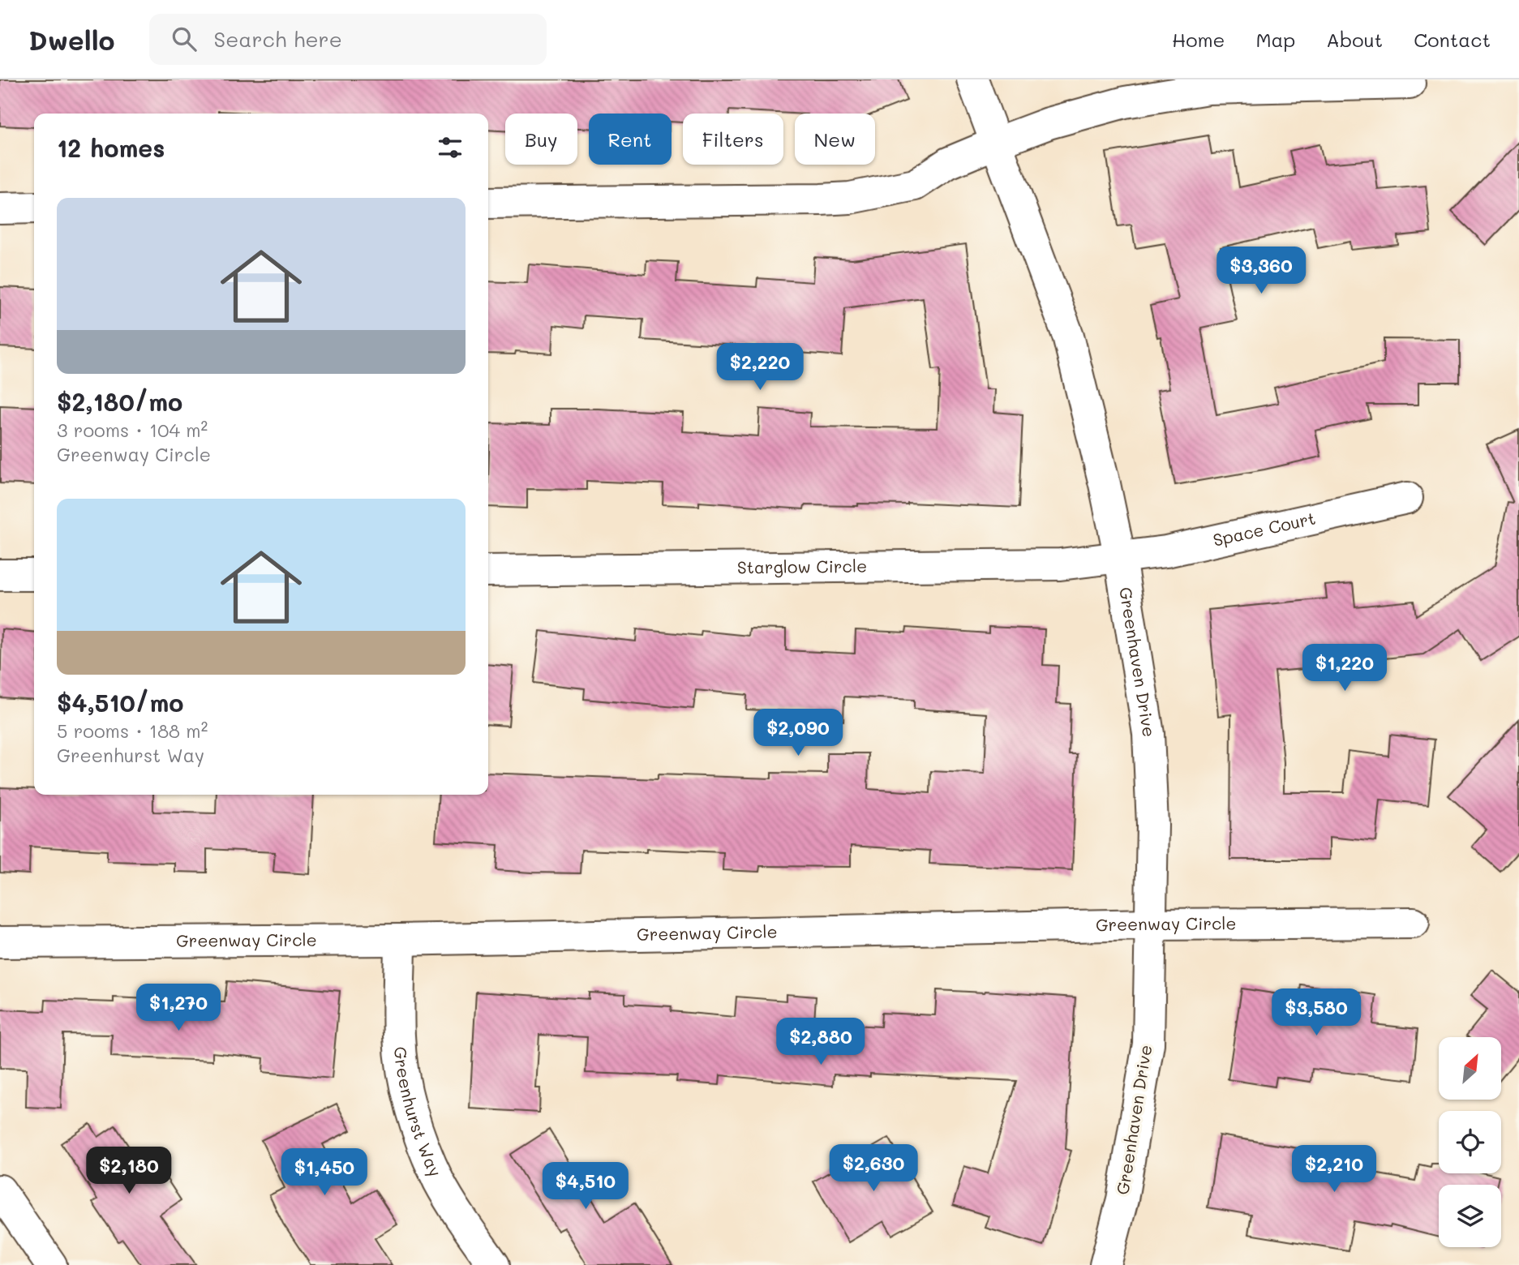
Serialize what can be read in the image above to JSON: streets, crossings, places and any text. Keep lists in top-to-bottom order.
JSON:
{
  "streets": {
    "street": [
      "Space Court",
      "Starglow Circle",
      "Greenhaven Drive",
      "Greenway Circle",
      "Greenhurst Way"
    ]
  },
  "crossings": [
    ["Space Court", "Starglow Circle"],
    ["Space Court", "Greenhaven Drive"],
    ["Starglow Circle", "Greenhaven Drive"],
    ["Greenhaven Drive", "Greenway Circle"],
    ["Greenway Circle", "Greenhurst Way"]
  ],
  "north": "top right",
  "page": {
    "header": "Dwello",
    "search": "Search here",
    "nav": [
      "Home",
      "Map",
      "About",
      "Contact"
    ],
    "chip": [
      "Buy",
      "Rent",
      "Filters",
      "New"
    ],
    "heading": "12 homes",
    "list": [
      {
        "name": "$2,180/mo",
        "note": "3 rooms · 104 m² · Greenway Circle"
      },
      {
        "name": "$4,510/mo",
        "note": "5 rooms · 188 m² · Greenhurst Way"
      }
    ],
    "price": [
      "$3,360",
      "$2,220",
      "$1,220",
      "$2,090",
      "$1,270",
      "$3,580",
      "$2,880",
      "$2,630",
      "$2,210",
      "$2,180",
      "$1,450",
      "$4,510"
    ]
  }
}
